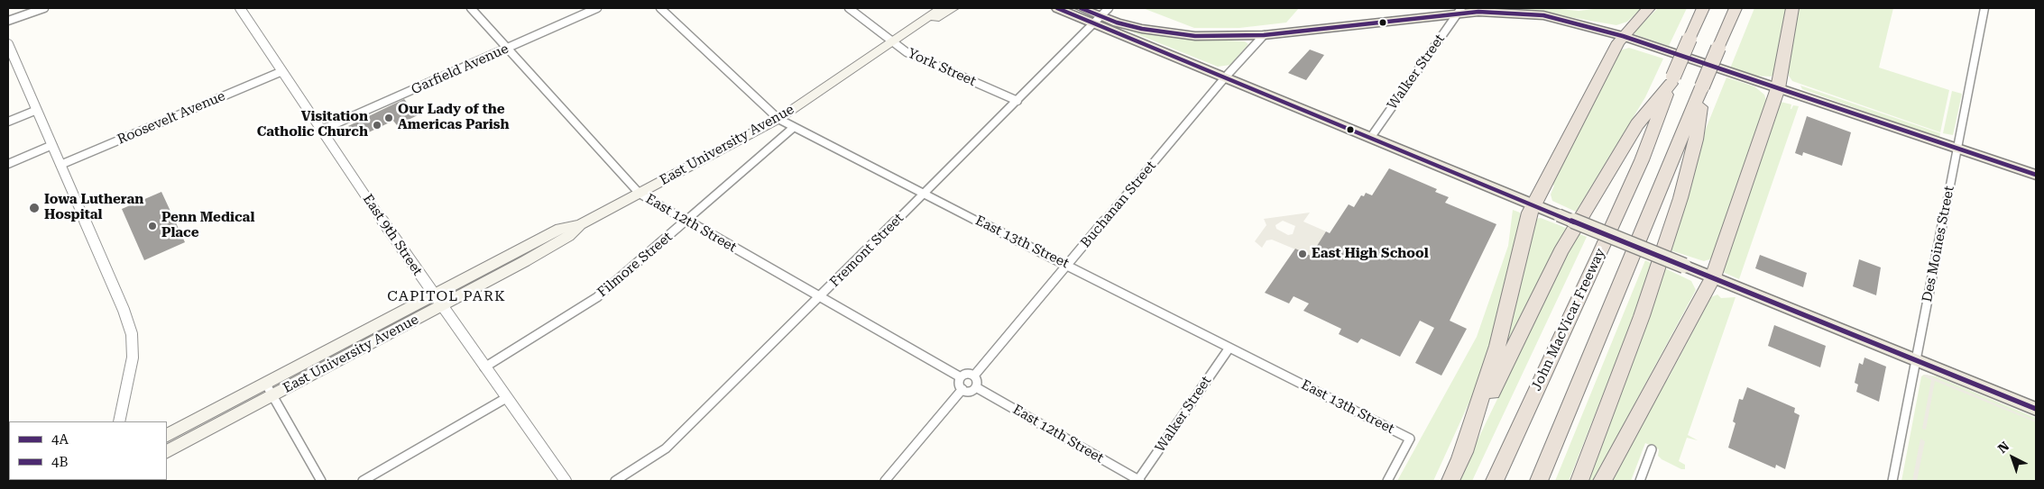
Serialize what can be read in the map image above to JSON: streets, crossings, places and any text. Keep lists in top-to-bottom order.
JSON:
{
  "streets": {
    "highway": ["John MacVicar Freeway"],
    "main road": ["East University Avenue"],
    "street": [
      "York Street",
      "Garfield Avenue",
      "Walker Street",
      "Roosevelt Avenue",
      "Buchanan Street",
      "East 12th Street",
      "East 9th Street",
      "East 13th Street",
      "Des Moines Street",
      "Fremont Street",
      "Filmore Street"
    ]
  },
  "crossings": [
    ["York Street", "East University Avenue"],
    ["York Street", "Fremont Street"],
    ["Garfield Avenue", "East 12th Street"],
    ["Garfield Avenue", "East 9th Street"],
    ["Walker Street", "East 12th Street"],
    ["Walker Street", "East 13th Street"],
    ["Roosevelt Avenue", "East 9th Street"],
    ["East University Avenue", "East 12th Street"],
    ["East University Avenue", "East 9th Street"],
    ["East University Avenue", "East 13th Street"],
    ["Buchanan Street", "East 12th Street"],
    ["Buchanan Street", "East 13th Street"],
    ["East 12th Street", "Fremont Street"],
    ["East 12th Street", "Filmore Street"],
    ["East 9th Street", "Filmore Street"],
    ["East 13th Street", "Fremont Street"],
    ["East 13th Street", "Filmore Street"]
  ],
  "districts": ["CAPITOL PARK"],
  "places": [
    "Our Lady of the Americas Parish",
    "Visitation Catholic Church",
    "Iowa Lutheran Hospital",
    "Penn Medical Place",
    "East High School"
  ],
  "lines": ["transit line 4A", "transit line 4B"],
  "legend": ["4A", "4B"],
  "north": "top left"
}
